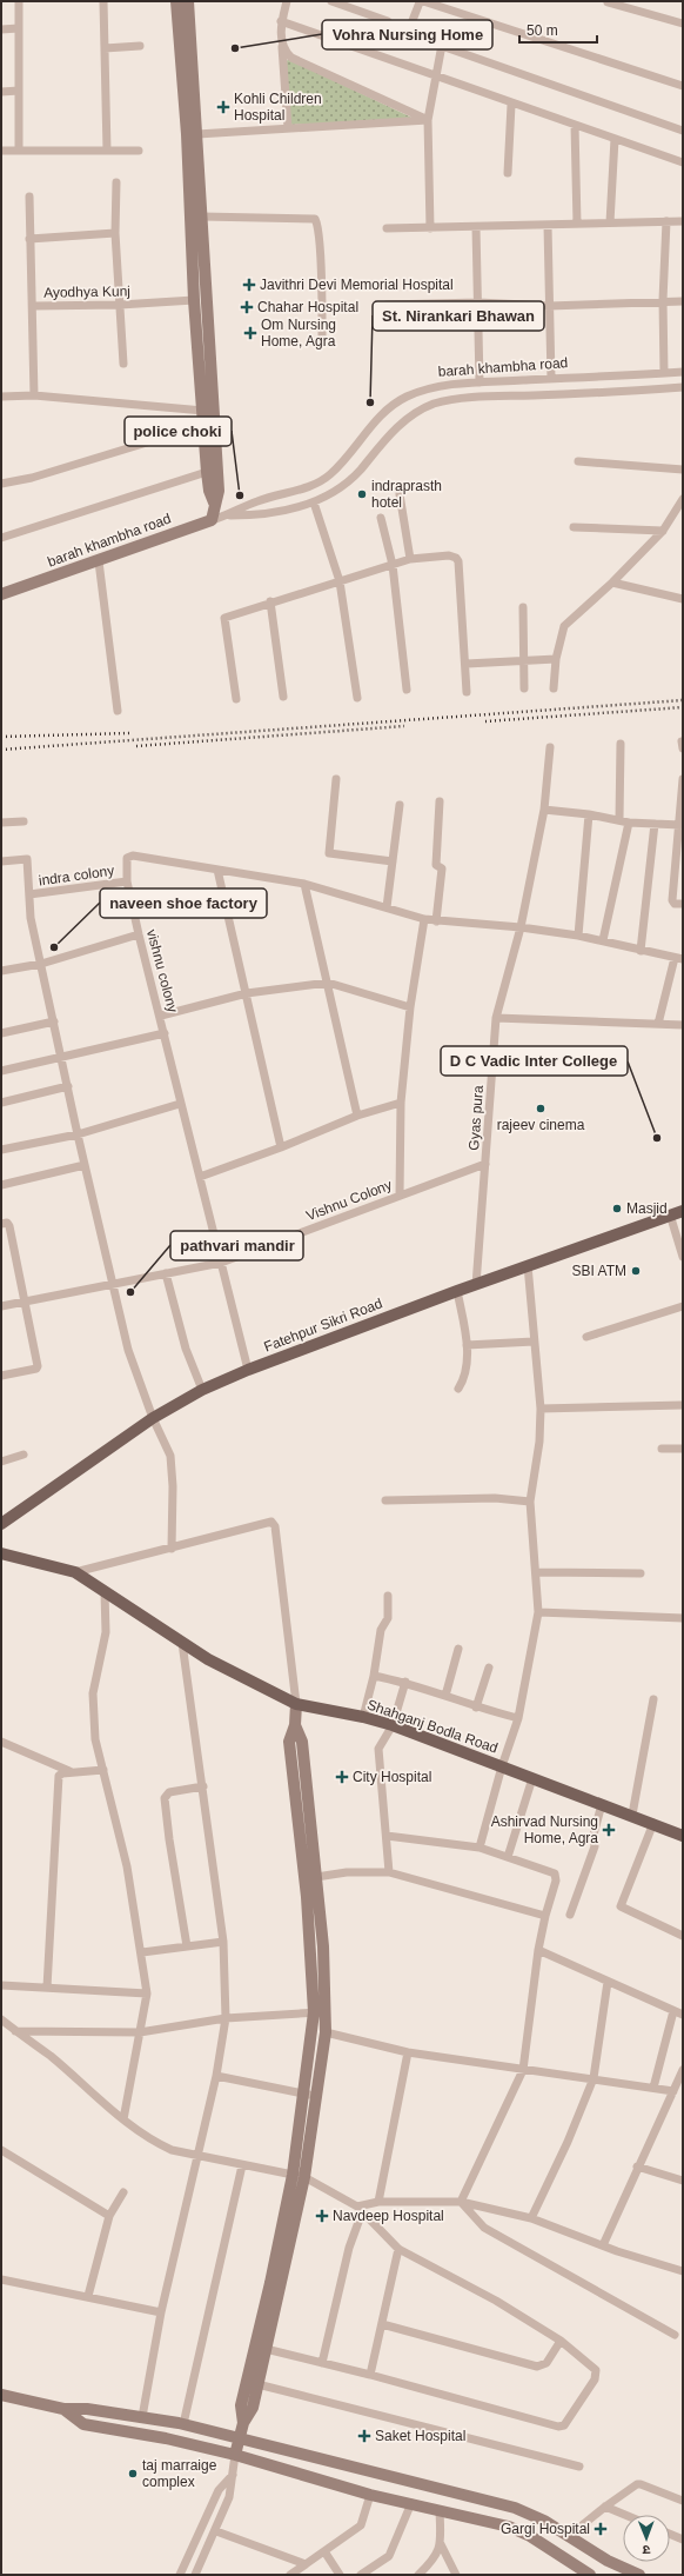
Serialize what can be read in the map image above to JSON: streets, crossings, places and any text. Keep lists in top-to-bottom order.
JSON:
{
  "streets": {
    "main road": ["Fatehpur Sikri Road", "Shahganj Bodla Road"],
    "street": [
      "Ayodhya Kunj",
      "barah khambha road",
      "indra colony",
      "vishnu colony",
      "Gyas pura",
      "Vishnu Colony"
    ]
  },
  "crossings": [
    ["indra colony", "vishnu colony"],
    ["vishnu colony", "Gyas pura"],
    ["vishnu colony", "Vishnu Colony"],
    ["vishnu colony", "Fatehpur Sikri Road"],
    ["Gyas pura", "Vishnu Colony"],
    ["Gyas pura", "Fatehpur Sikri Road"]
  ],
  "places": {
    "other": [
      "Vohra Nursing Home",
      "St. Nirankari Bhawan",
      "indraprasth hotel",
      "police choki",
      "naveen shoe factory",
      "rajeev cinema",
      "D C Vadic Inter College",
      "Masjid",
      "SBI ATM",
      "pathvari mandir",
      "taj marraige complex"
    ],
    "health": [
      "Kohli Children Hospital",
      "Javithri Devi Memorial Hospital",
      "Chahar Hospital",
      "Om Nursing Home, Agra",
      "City Hospital",
      "Ashirvad Nursing Home, Agra",
      "Navdeep Hospital",
      "Saket Hospital",
      "Gargi Hospital"
    ]
  },
  "scale_bar": "50 m",
  "north": "bottom"
}
